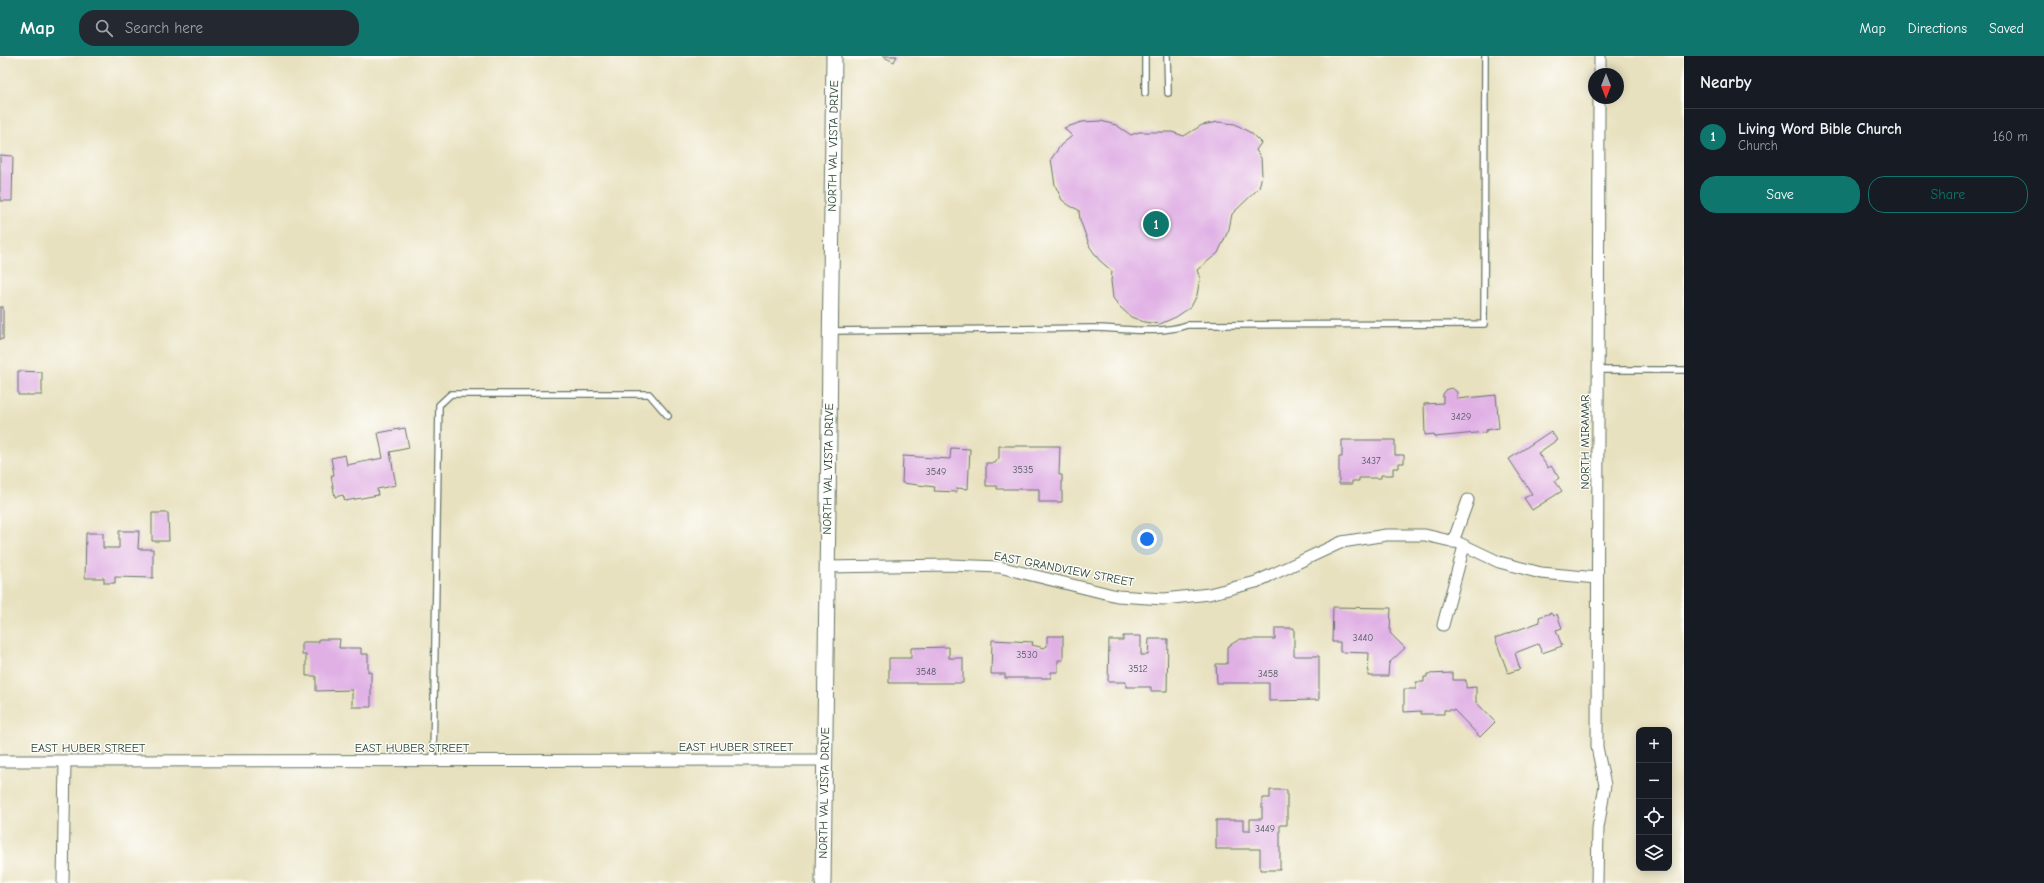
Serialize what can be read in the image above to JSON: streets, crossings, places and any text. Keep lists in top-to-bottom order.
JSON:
{
  "streets": {
    "main road": ["NORTH VAL VISTA DRIVE"],
    "street": ["NORTH MIRAMAR", "EAST GRANDVIEW STREET", "EAST HUBER STREET"]
  },
  "crossings": [
    ["NORTH VAL VISTA DRIVE", "EAST GRANDVIEW STREET"],
    ["NORTH VAL VISTA DRIVE", "EAST HUBER STREET"],
    ["NORTH MIRAMAR", "EAST GRANDVIEW STREET"]
  ],
  "house_numbers": [
    "3429",
    "3437",
    "3535",
    "3549",
    "3440",
    "3530",
    "3512",
    "3548",
    "3458",
    "3449"
  ],
  "north": "bottom",
  "page": {
    "header": "Map",
    "search": "Search here",
    "nav": ["Map", "Directions", "Saved"],
    "heading": "Nearby",
    "list": [
      {
        "mark": "1",
        "name": "Living Word Bible Church",
        "note": "Church",
        "value": "160 m"
      }
    ],
    "buttons": ["Save", "Share"],
    "pins": "1",
    "map_buttons": ["+", "−"]
  }
}
